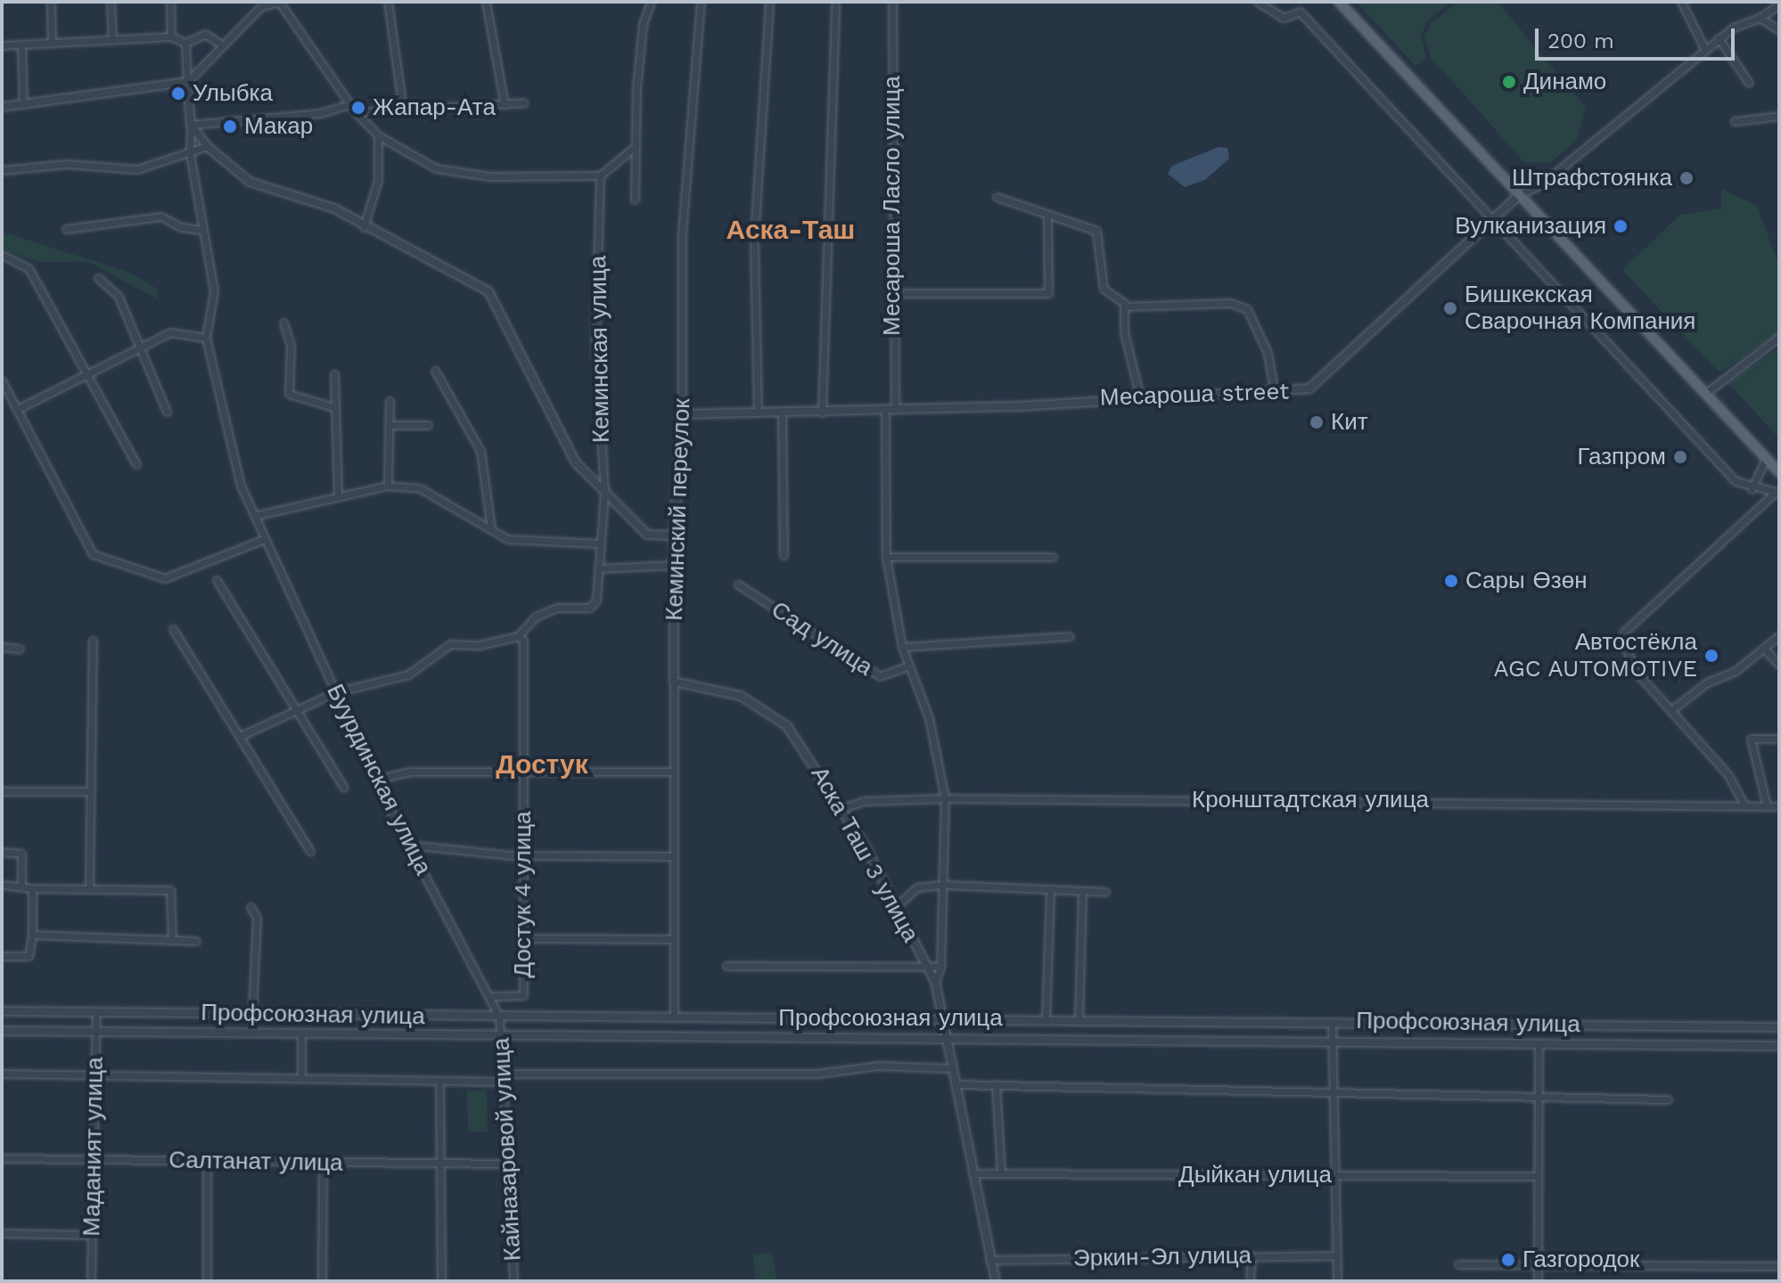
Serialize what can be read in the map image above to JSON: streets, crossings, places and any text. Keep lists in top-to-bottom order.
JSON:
{
  "streets": {
    "street": [
      "Месароша Ласло улица",
      "Кеминская улица",
      "Месароша street",
      "Кеминский переулок",
      "Сад улица",
      "Буурдинская улица",
      "Кронштадтская улица",
      "Аска Таш 3 улица",
      "Достук 4 улица",
      "Профсоюзная улица",
      "Маданият улица",
      "Кайназаровой улица",
      "Салтанат улица",
      "Дыйкан улица",
      "Эркин-Эл улица"
    ]
  },
  "crossings": [
    ["Месароша Ласло улица", "Месароша street"],
    ["Кеминская улица", "Достук 4 улица"],
    ["Месароша street", "Кеминский переулок"],
    ["Кеминский переулок", "Аска Таш 3 улица"],
    ["Кеминский переулок", "Профсоюзная улица"],
    ["Буурдинская улица", "Достук 4 улица"],
    ["Буурдинская улица", "Профсоюзная улица"],
    ["Буурдинская улица", "Кайназаровой улица"],
    ["Кронштадтская улица", "Аска Таш 3 улица"],
    ["Профсоюзная улица", "Маданият улица"],
    ["Профсоюзная улица", "Кайназаровой улица"],
    ["Маданият улица", "Салтанат улица"],
    ["Кайназаровой улица", "Салтанат улица"]
  ],
  "districts": ["Аска-Таш", "Достук"],
  "places": [
    "Динамо",
    "Улыбка",
    "Жапар-Ата",
    "Макар",
    "Штрафстоянка",
    "Вулканизация",
    "Бишкекская Сварочная Компания",
    "Кит",
    "Газпром",
    "Сары Өзөн",
    "Автостёкла AGC AUTOMOTIVE",
    "Газгородок"
  ],
  "scale_bar": "200 m"
}
